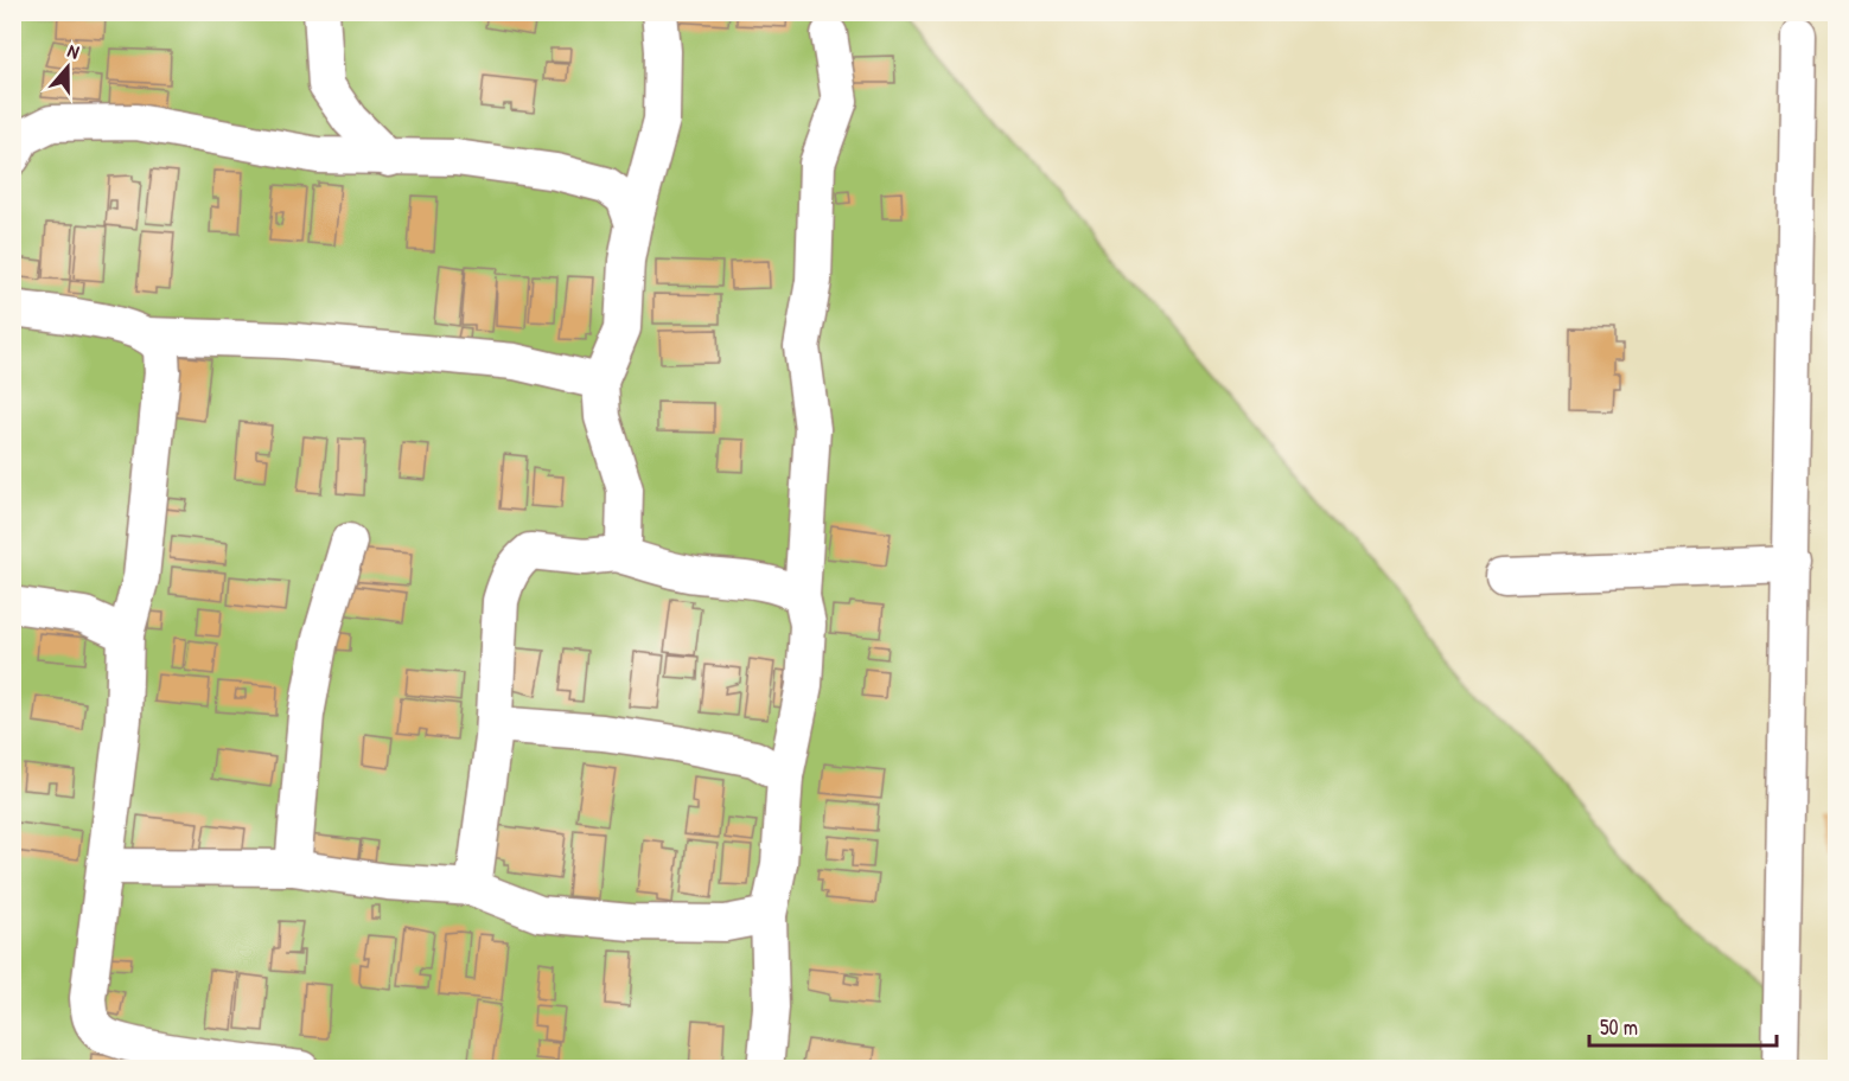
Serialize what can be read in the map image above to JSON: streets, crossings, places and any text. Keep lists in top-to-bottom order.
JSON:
{
  "scale_bar": "50 m",
  "north": "top"
}
